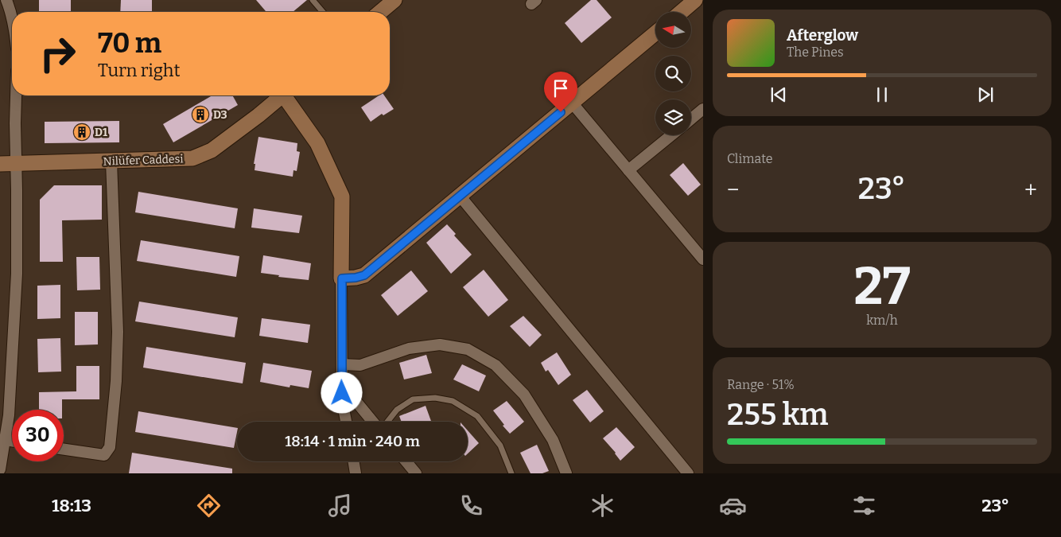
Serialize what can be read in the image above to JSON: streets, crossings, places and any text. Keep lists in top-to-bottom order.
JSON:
{
  "streets": {
    "street": ["Nilüfer Caddesi"]
  },
  "places": {
    "building": ["D3", "D1"]
  },
  "north": "left",
  "page": {
    "turn": ["70 m", "Turn right"],
    "song": ["Afterglow", "The Pines"],
    "tile": [
      "Climate",
      ["27", "km/h"],
      ["Range · 51%", "255 km"]
    ],
    "heat": ["−", "23°", "+"],
    "limit": "30",
    "trip": "18:14 · 1 min · 240 m",
    "tabs": ["18:13", "23°"]
  }
}
